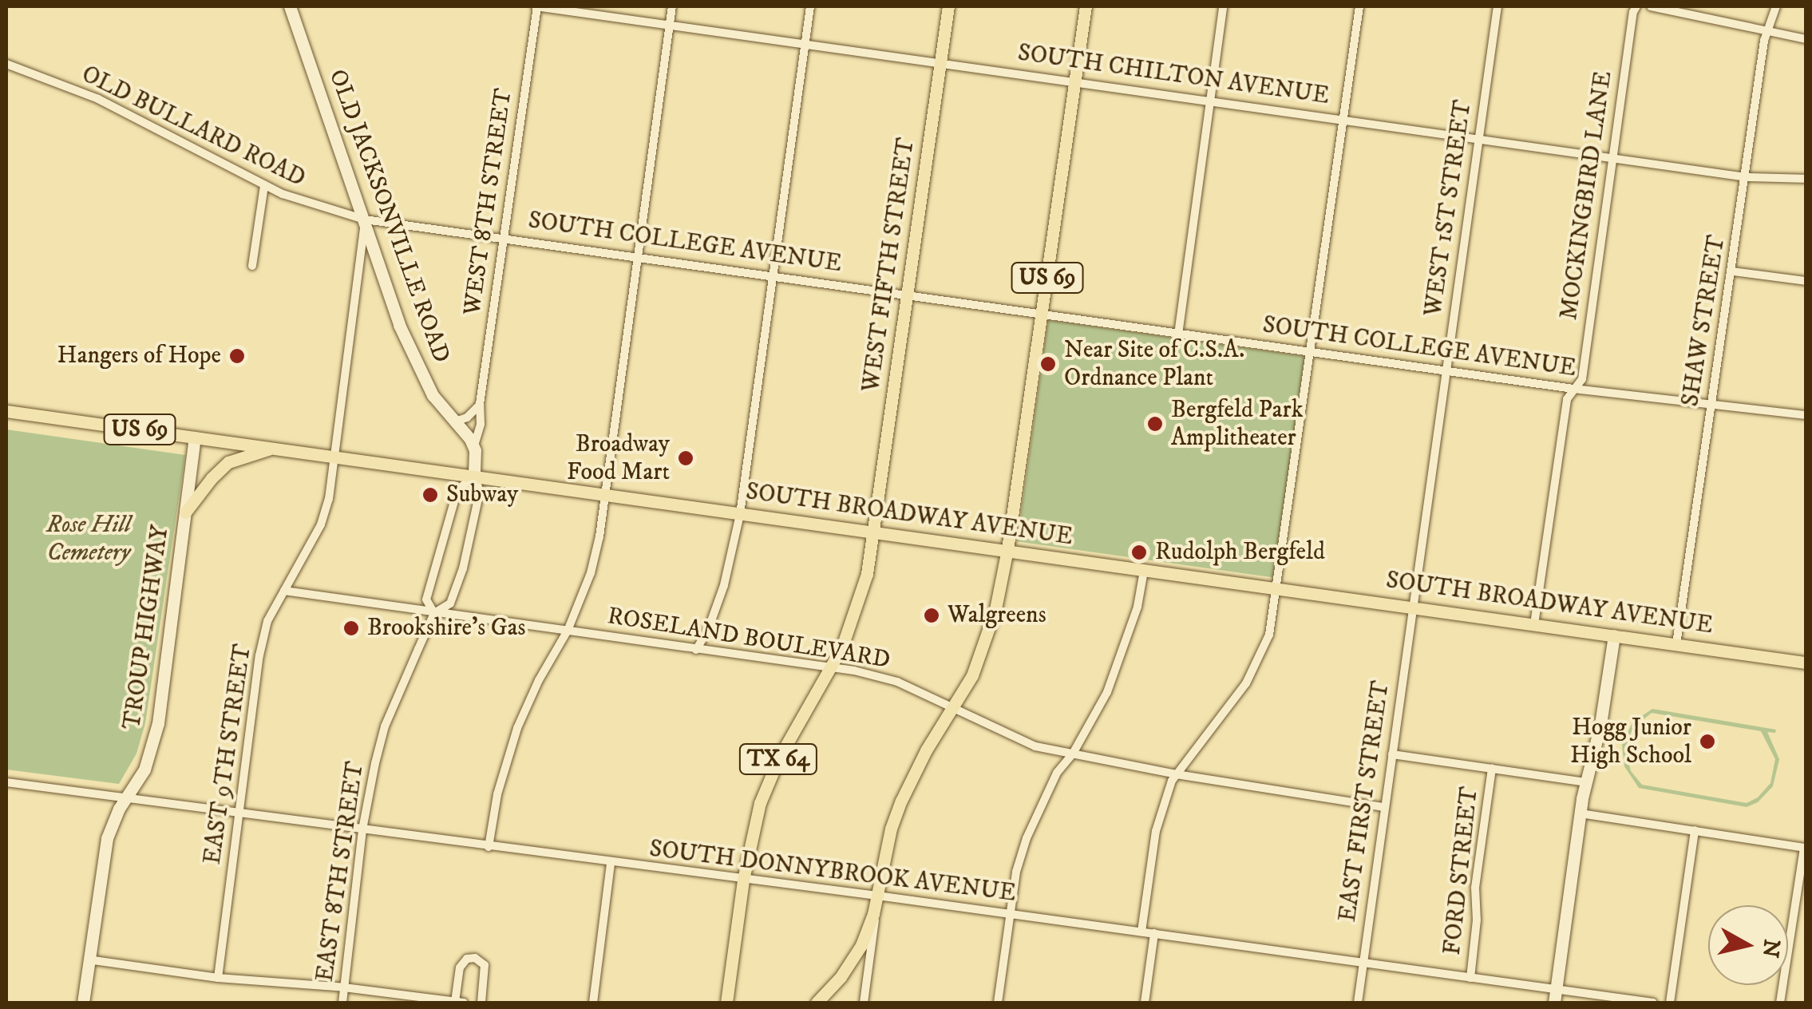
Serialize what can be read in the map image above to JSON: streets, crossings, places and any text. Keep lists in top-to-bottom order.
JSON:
{
  "streets": {
    "main road": [
      "OLD JACKSONVILLE ROAD",
      "WEST FIFTH STREET",
      "US 69",
      "SOUTH BROADWAY AVENUE",
      "TROUP HIGHWAY",
      "TX 64"
    ],
    "street": [
      "SOUTH CHILTON AVENUE",
      "OLD BULLARD ROAD",
      "MOCKINGBIRD LANE",
      "WEST 8TH STREET",
      "WEST 1ST STREET",
      "SOUTH COLLEGE AVENUE",
      "SHAW STREET",
      "ROSELAND BOULEVARD",
      "EAST 9TH STREET",
      "EAST FIRST STREET",
      "FORD STREET",
      "EAST 8TH STREET",
      "SOUTH DONNYBROOK AVENUE"
    ]
  },
  "crossings": [
    ["SOUTH CHILTON AVENUE", "MOCKINGBIRD LANE"],
    ["SOUTH CHILTON AVENUE", "WEST 8TH STREET"],
    ["SOUTH CHILTON AVENUE", "WEST 1ST STREET"],
    ["SOUTH CHILTON AVENUE", "WEST FIFTH STREET"],
    ["SOUTH CHILTON AVENUE", "US 69"],
    ["SOUTH CHILTON AVENUE", "SHAW STREET"],
    ["OLD BULLARD ROAD", "OLD JACKSONVILLE ROAD"],
    ["OLD BULLARD ROAD", "SOUTH COLLEGE AVENUE"],
    ["OLD BULLARD ROAD", "EAST 9TH STREET"],
    ["MOCKINGBIRD LANE", "SOUTH COLLEGE AVENUE"],
    ["MOCKINGBIRD LANE", "SOUTH BROADWAY AVENUE"],
    ["WEST 8TH STREET", "OLD JACKSONVILLE ROAD"],
    ["WEST 8TH STREET", "SOUTH COLLEGE AVENUE"],
    ["WEST 1ST STREET", "SOUTH COLLEGE AVENUE"],
    ["WEST 1ST STREET", "SOUTH BROADWAY AVENUE"],
    ["WEST 1ST STREET", "EAST FIRST STREET"],
    ["OLD JACKSONVILLE ROAD", "SOUTH COLLEGE AVENUE"],
    ["OLD JACKSONVILLE ROAD", "EAST 9TH STREET"],
    ["SOUTH COLLEGE AVENUE", "WEST FIFTH STREET"],
    ["SOUTH COLLEGE AVENUE", "US 69"],
    ["SOUTH COLLEGE AVENUE", "SHAW STREET"],
    ["SOUTH COLLEGE AVENUE", "EAST 9TH STREET"],
    ["WEST FIFTH STREET", "SOUTH BROADWAY AVENUE"],
    ["WEST FIFTH STREET", "TX 64"],
    ["US 69", "SOUTH BROADWAY AVENUE"],
    ["SHAW STREET", "SOUTH BROADWAY AVENUE"],
    ["SOUTH BROADWAY AVENUE", "TROUP HIGHWAY"],
    ["SOUTH BROADWAY AVENUE", "EAST 9TH STREET"],
    ["SOUTH BROADWAY AVENUE", "TX 64"],
    ["SOUTH BROADWAY AVENUE", "EAST FIRST STREET"],
    ["SOUTH BROADWAY AVENUE", "EAST 8TH STREET"],
    ["TROUP HIGHWAY", "SOUTH DONNYBROOK AVENUE"],
    ["ROSELAND BOULEVARD", "EAST 9TH STREET"],
    ["ROSELAND BOULEVARD", "TX 64"],
    ["ROSELAND BOULEVARD", "EAST FIRST STREET"],
    ["ROSELAND BOULEVARD", "EAST 8TH STREET"],
    ["EAST 9TH STREET", "SOUTH DONNYBROOK AVENUE"],
    ["TX 64", "SOUTH DONNYBROOK AVENUE"],
    ["EAST FIRST STREET", "SOUTH DONNYBROOK AVENUE"],
    ["FORD STREET", "SOUTH DONNYBROOK AVENUE"],
    ["EAST 8TH STREET", "SOUTH DONNYBROOK AVENUE"]
  ],
  "parks": ["Rose Hill Cemetery"],
  "places": [
    "Hangers of Hope",
    "Near Site of C.S.A. Ordnance Plant",
    "Bergfeld Park Amplitheater",
    "Broadway Food Mart",
    "Subway",
    "Rudolph Bergfeld",
    "Walgreens",
    "Brookshire's Gas",
    "Hogg Junior High School"
  ],
  "north": "right"
}
